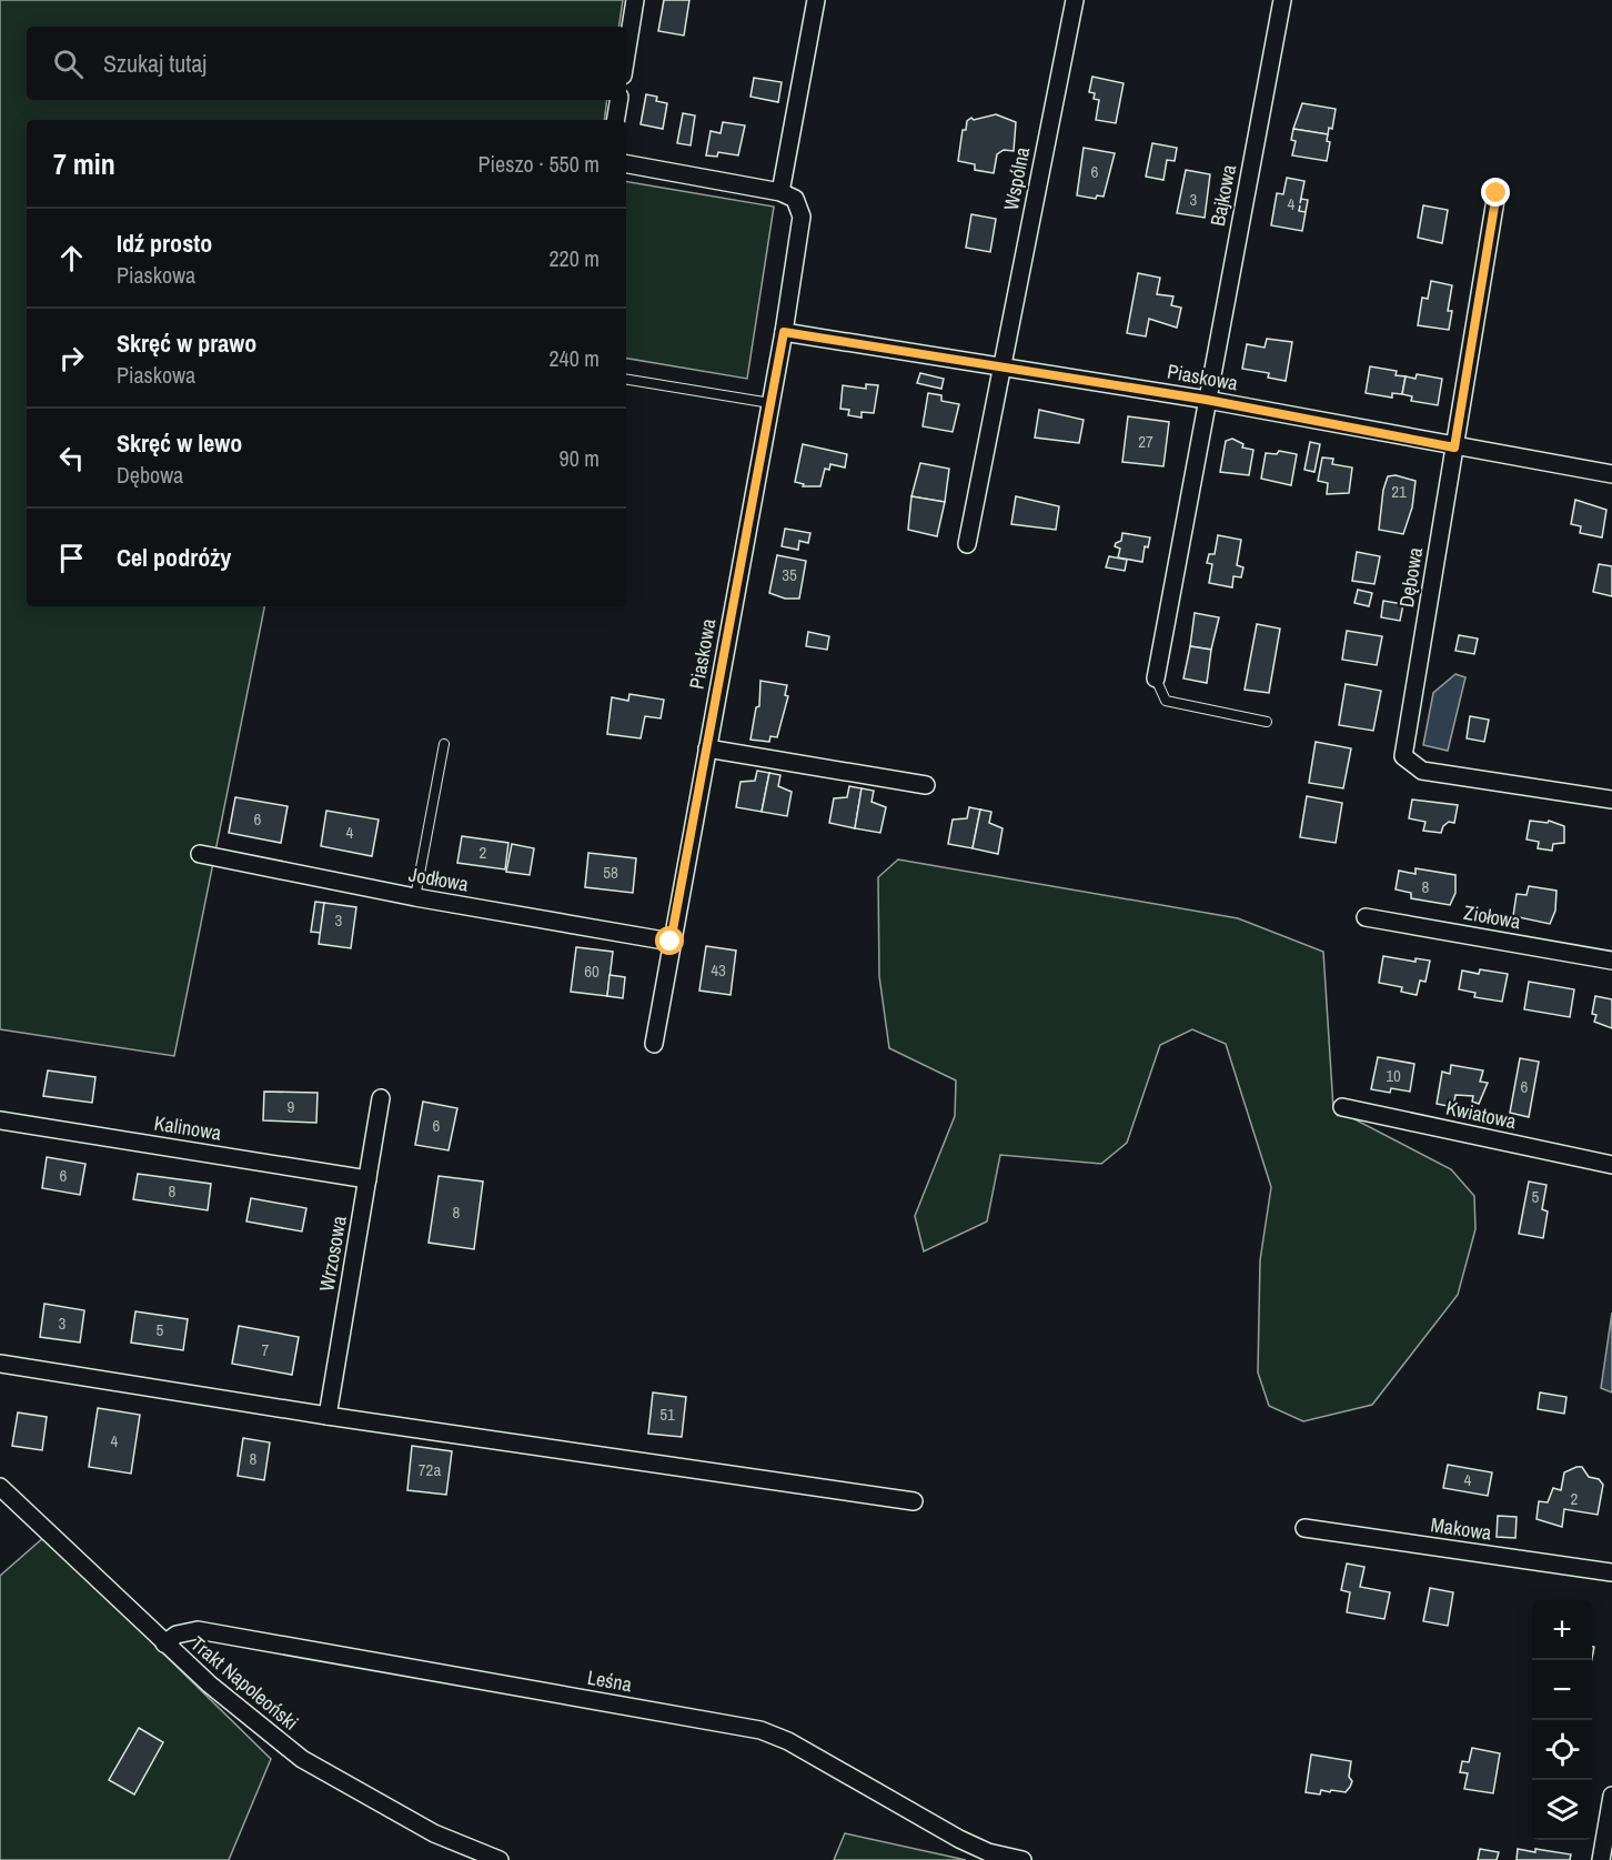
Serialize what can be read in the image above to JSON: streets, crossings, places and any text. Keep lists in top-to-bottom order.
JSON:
{
  "streets": {
    "street": [
      "Wspólna",
      "Bajkowa",
      "Piaskowa",
      "Dębowa",
      "Jodłowa",
      "Ziołowa",
      "Kwiatowa",
      "Kalinowa",
      "Wrzosowa",
      "Makowa",
      "Leśna",
      "Trakt Napoleoński"
    ]
  },
  "crossings": [
    ["Wspólna", "Piaskowa"],
    ["Bajkowa", "Piaskowa"],
    ["Piaskowa", "Dębowa"],
    ["Piaskowa", "Jodłowa"],
    ["Kalinowa", "Wrzosowa"],
    ["Leśna", "Trakt Napoleoński"]
  ],
  "house_numbers": [
    "6",
    "3",
    "4",
    "27",
    "21",
    "35",
    "6",
    "4",
    "2",
    "58",
    "8",
    "3",
    "43",
    "60",
    "10",
    "6",
    "9",
    "6",
    "6",
    "8",
    "5",
    "8",
    "3",
    "5",
    "7",
    "51",
    "4",
    "8",
    "72a",
    "4",
    "2"
  ],
  "page": {
    "search": "Szukaj tutaj",
    "heading": ["7 min", "Pieszo · 550 m"],
    "list": [
      ["Idź prosto", "Piaskowa", "220 m"],
      ["Skręć w prawo", "Piaskowa", "240 m"],
      ["Skręć w lewo", "Dębowa", "90 m"],
      "Cel podróży"
    ],
    "map_buttons": ["+", "−"]
  }
}
